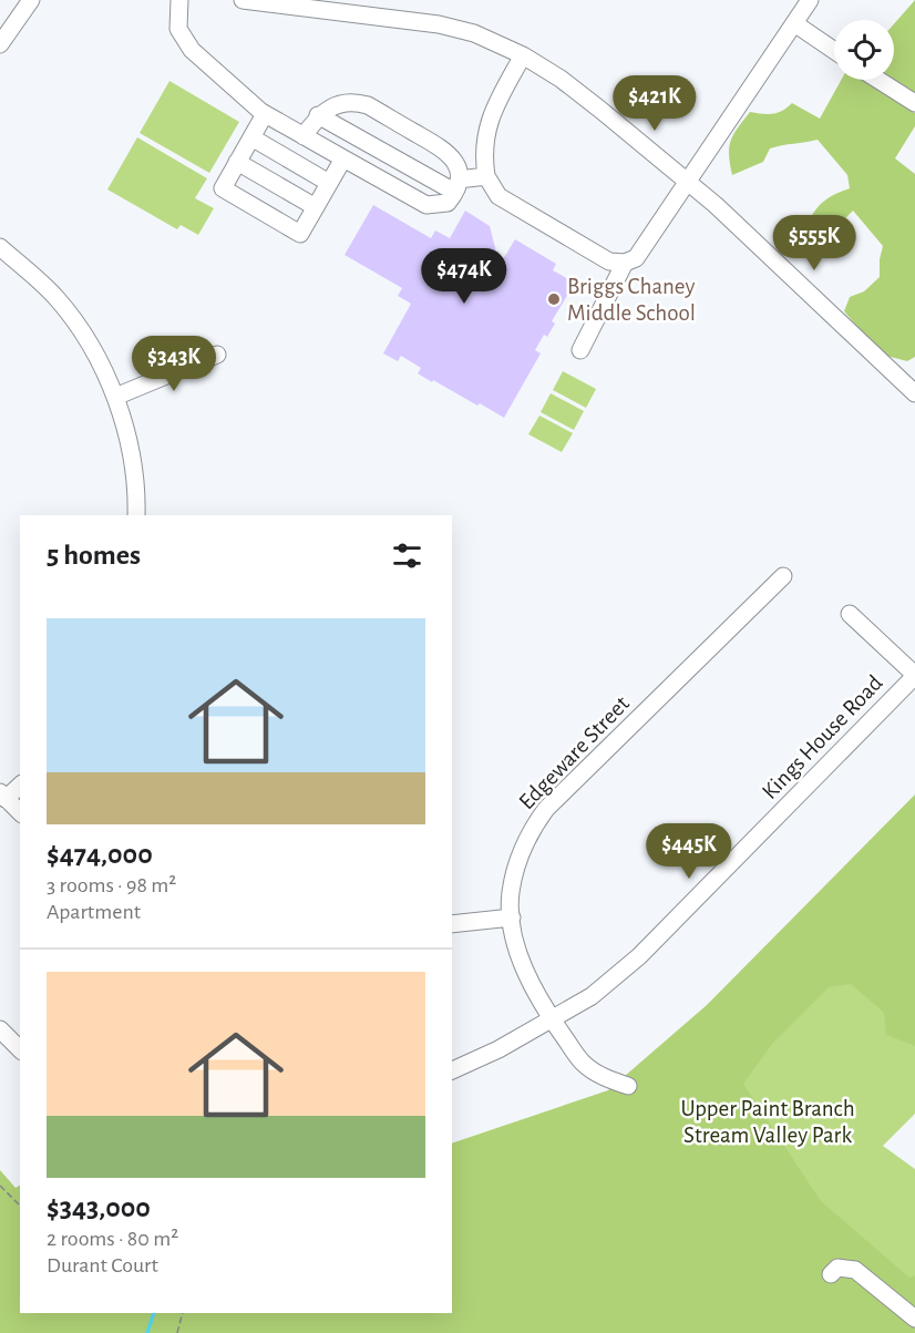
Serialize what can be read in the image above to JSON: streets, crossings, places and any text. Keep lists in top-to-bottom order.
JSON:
{
  "streets": {
    "street": ["Kings House Road", "Edgeware Street"]
  },
  "crossings": [
    ["Kings House Road", "Edgeware Street"]
  ],
  "parks": ["Upper Paint Branch Stream Valley Park"],
  "places": ["Briggs Chaney Middle School"],
  "page": {
    "price": [
      "$421K",
      "$555K",
      "$474K",
      "$343K",
      "$445K"
    ],
    "heading": "5 homes",
    "list": [
      {
        "name": "$474,000",
        "note": "3 rooms · 98 m² · Apartment"
      },
      {
        "name": "$343,000",
        "note": "2 rooms · 80 m² · Durant Court"
      }
    ]
  }
}
